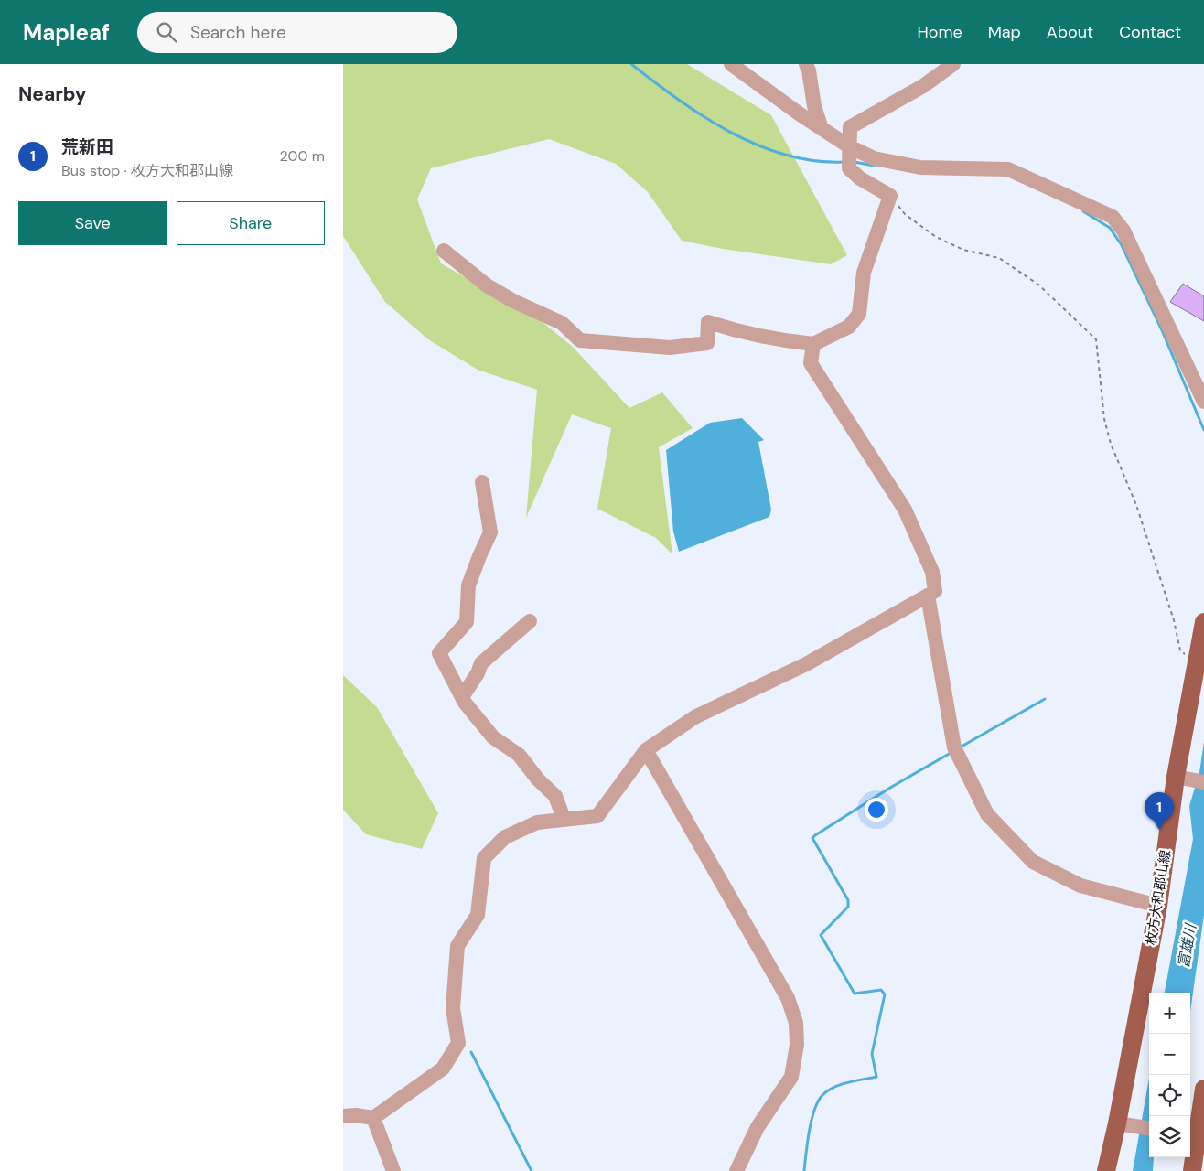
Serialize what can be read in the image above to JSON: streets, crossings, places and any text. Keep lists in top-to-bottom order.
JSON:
{
  "streets": {
    "main road": ["枚方大和郡山線"]
  },
  "water": ["富雄川"],
  "page": {
    "header": "Mapleaf",
    "search": "Search here",
    "nav": [
      "Home",
      "Map",
      "About",
      "Contact"
    ],
    "heading": "Nearby",
    "list": [
      {
        "mark": "1",
        "name": "荒新田",
        "note": "Bus stop · 枚方大和郡山線",
        "value": "200 m"
      }
    ],
    "buttons": ["Save", "Share"],
    "pins": "1",
    "map_buttons": ["+", "−"]
  }
}
